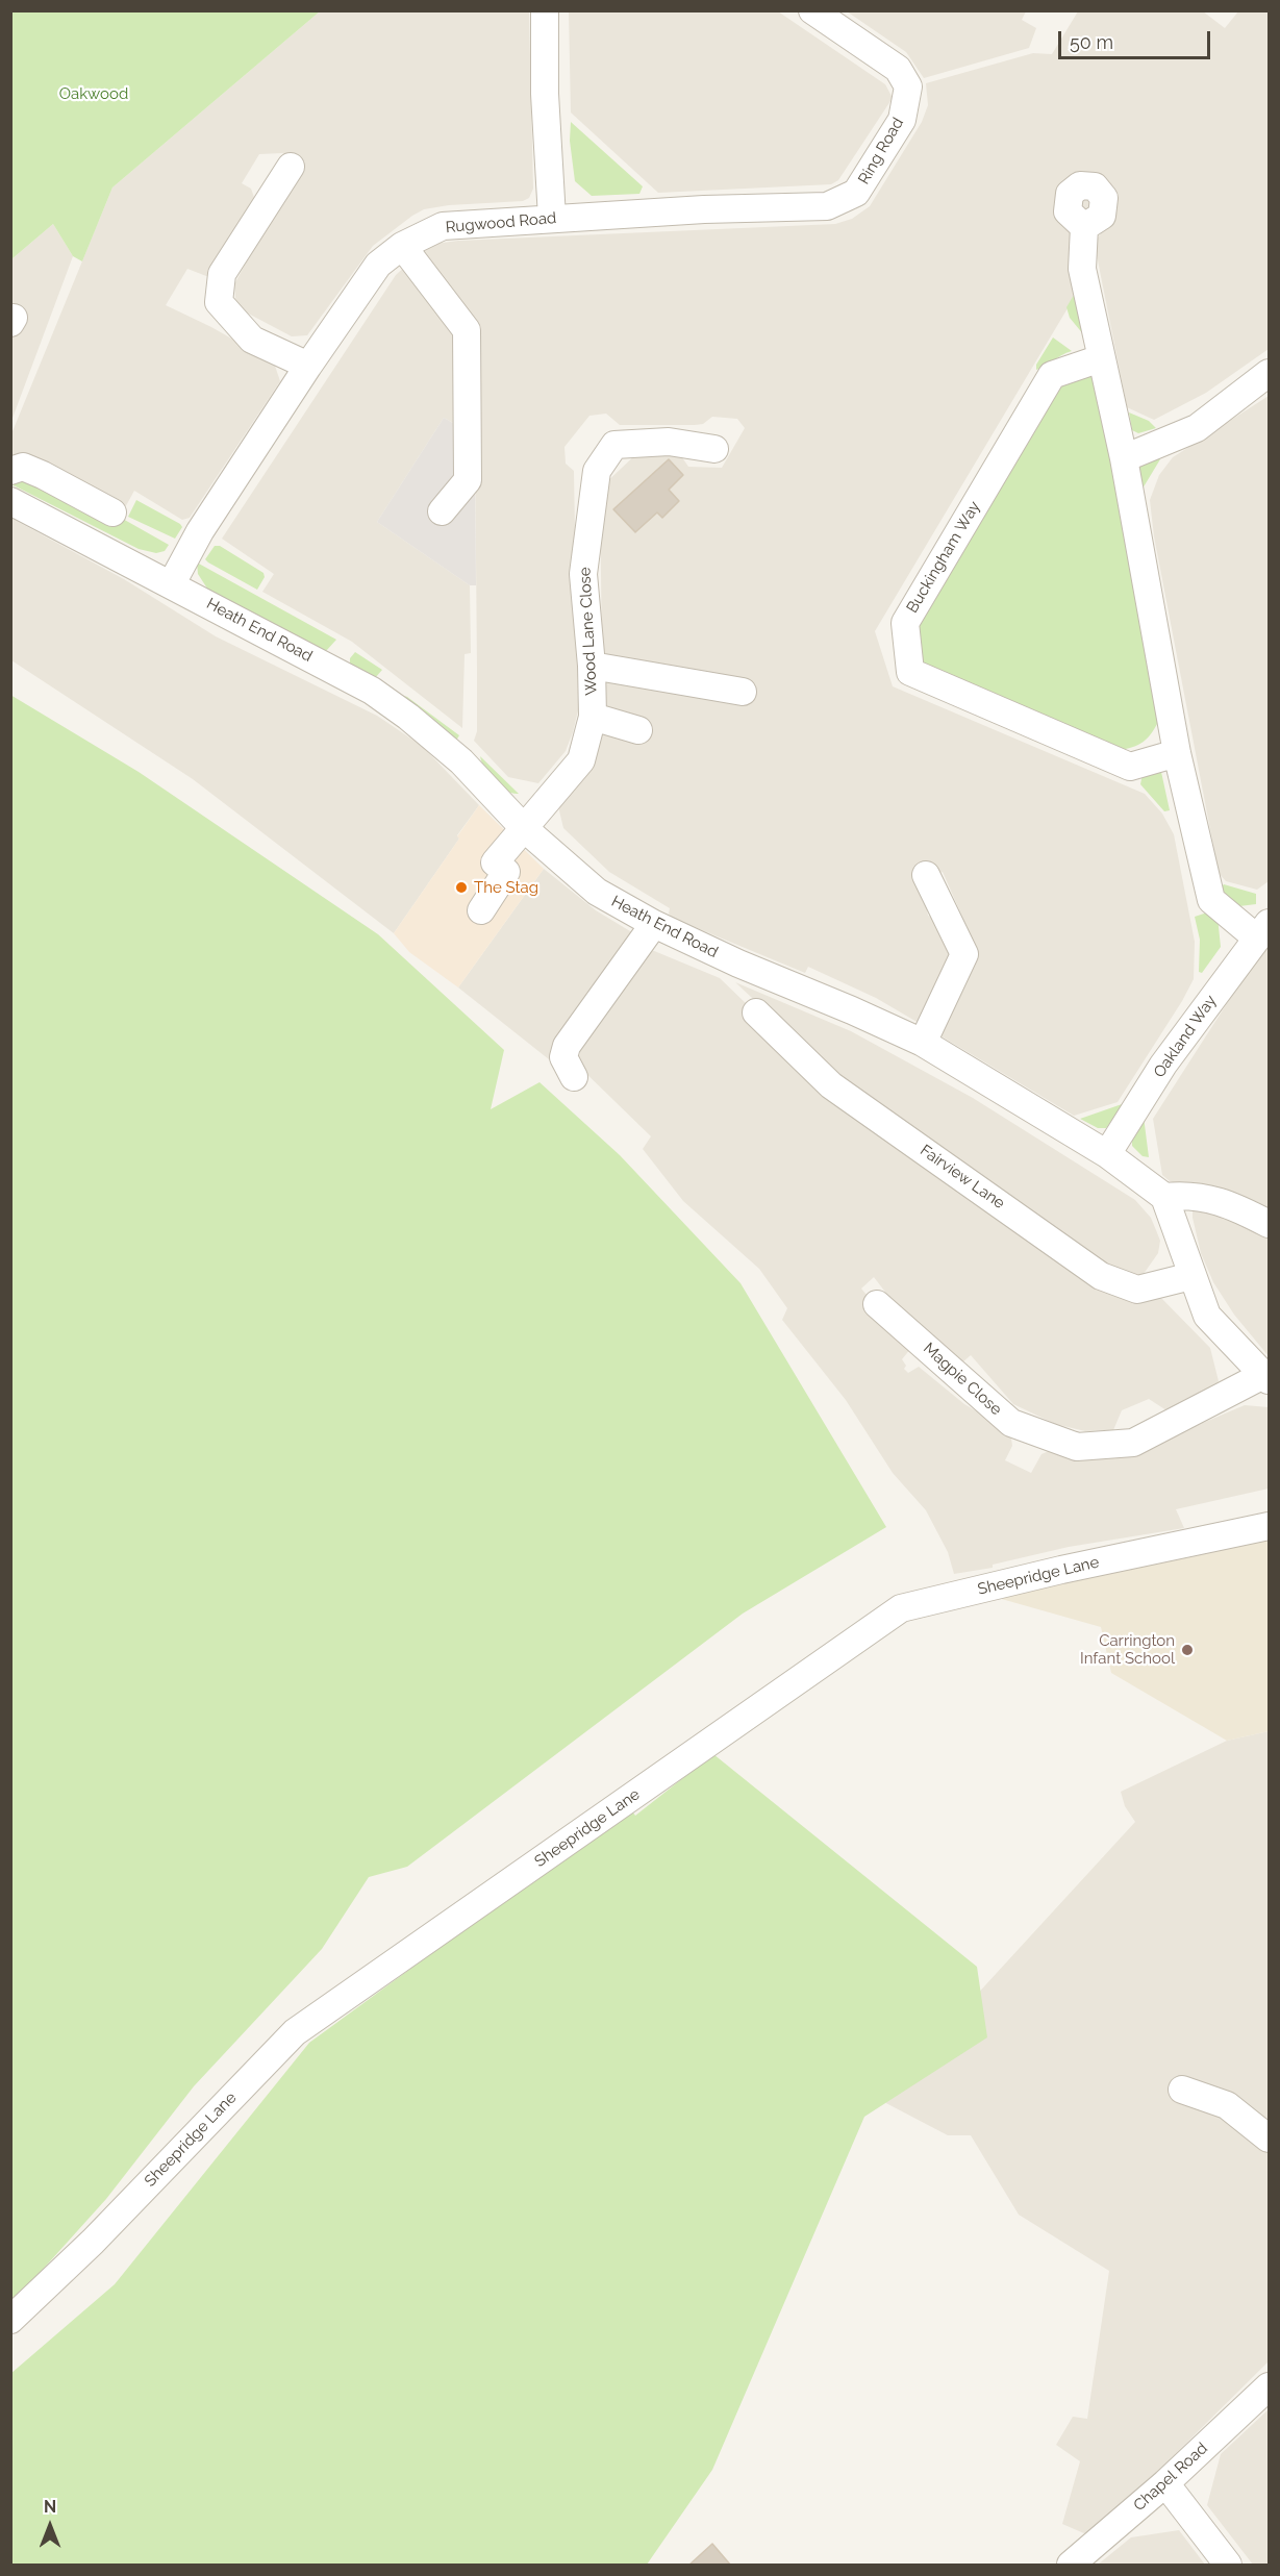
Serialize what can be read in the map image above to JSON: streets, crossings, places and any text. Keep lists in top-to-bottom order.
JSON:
{
  "streets": {
    "street": [
      "Ring Road",
      "Rugwood Road",
      "Buckingham Way",
      "Heath End Road",
      "Wood Lane Close",
      "Oakland Way",
      "Fairview Lane",
      "Magpie Close",
      "Sheepridge Lane",
      "Chapel Road"
    ]
  },
  "crossings": [
    ["Ring Road", "Rugwood Road"],
    ["Rugwood Road", "Heath End Road"],
    ["Heath End Road", "Wood Lane Close"],
    ["Heath End Road", "Oakland Way"]
  ],
  "parks": ["Oakwood"],
  "places": ["The Stag", "Carrington Infant School"],
  "scale_bar": "50 m",
  "north": "top"
}
